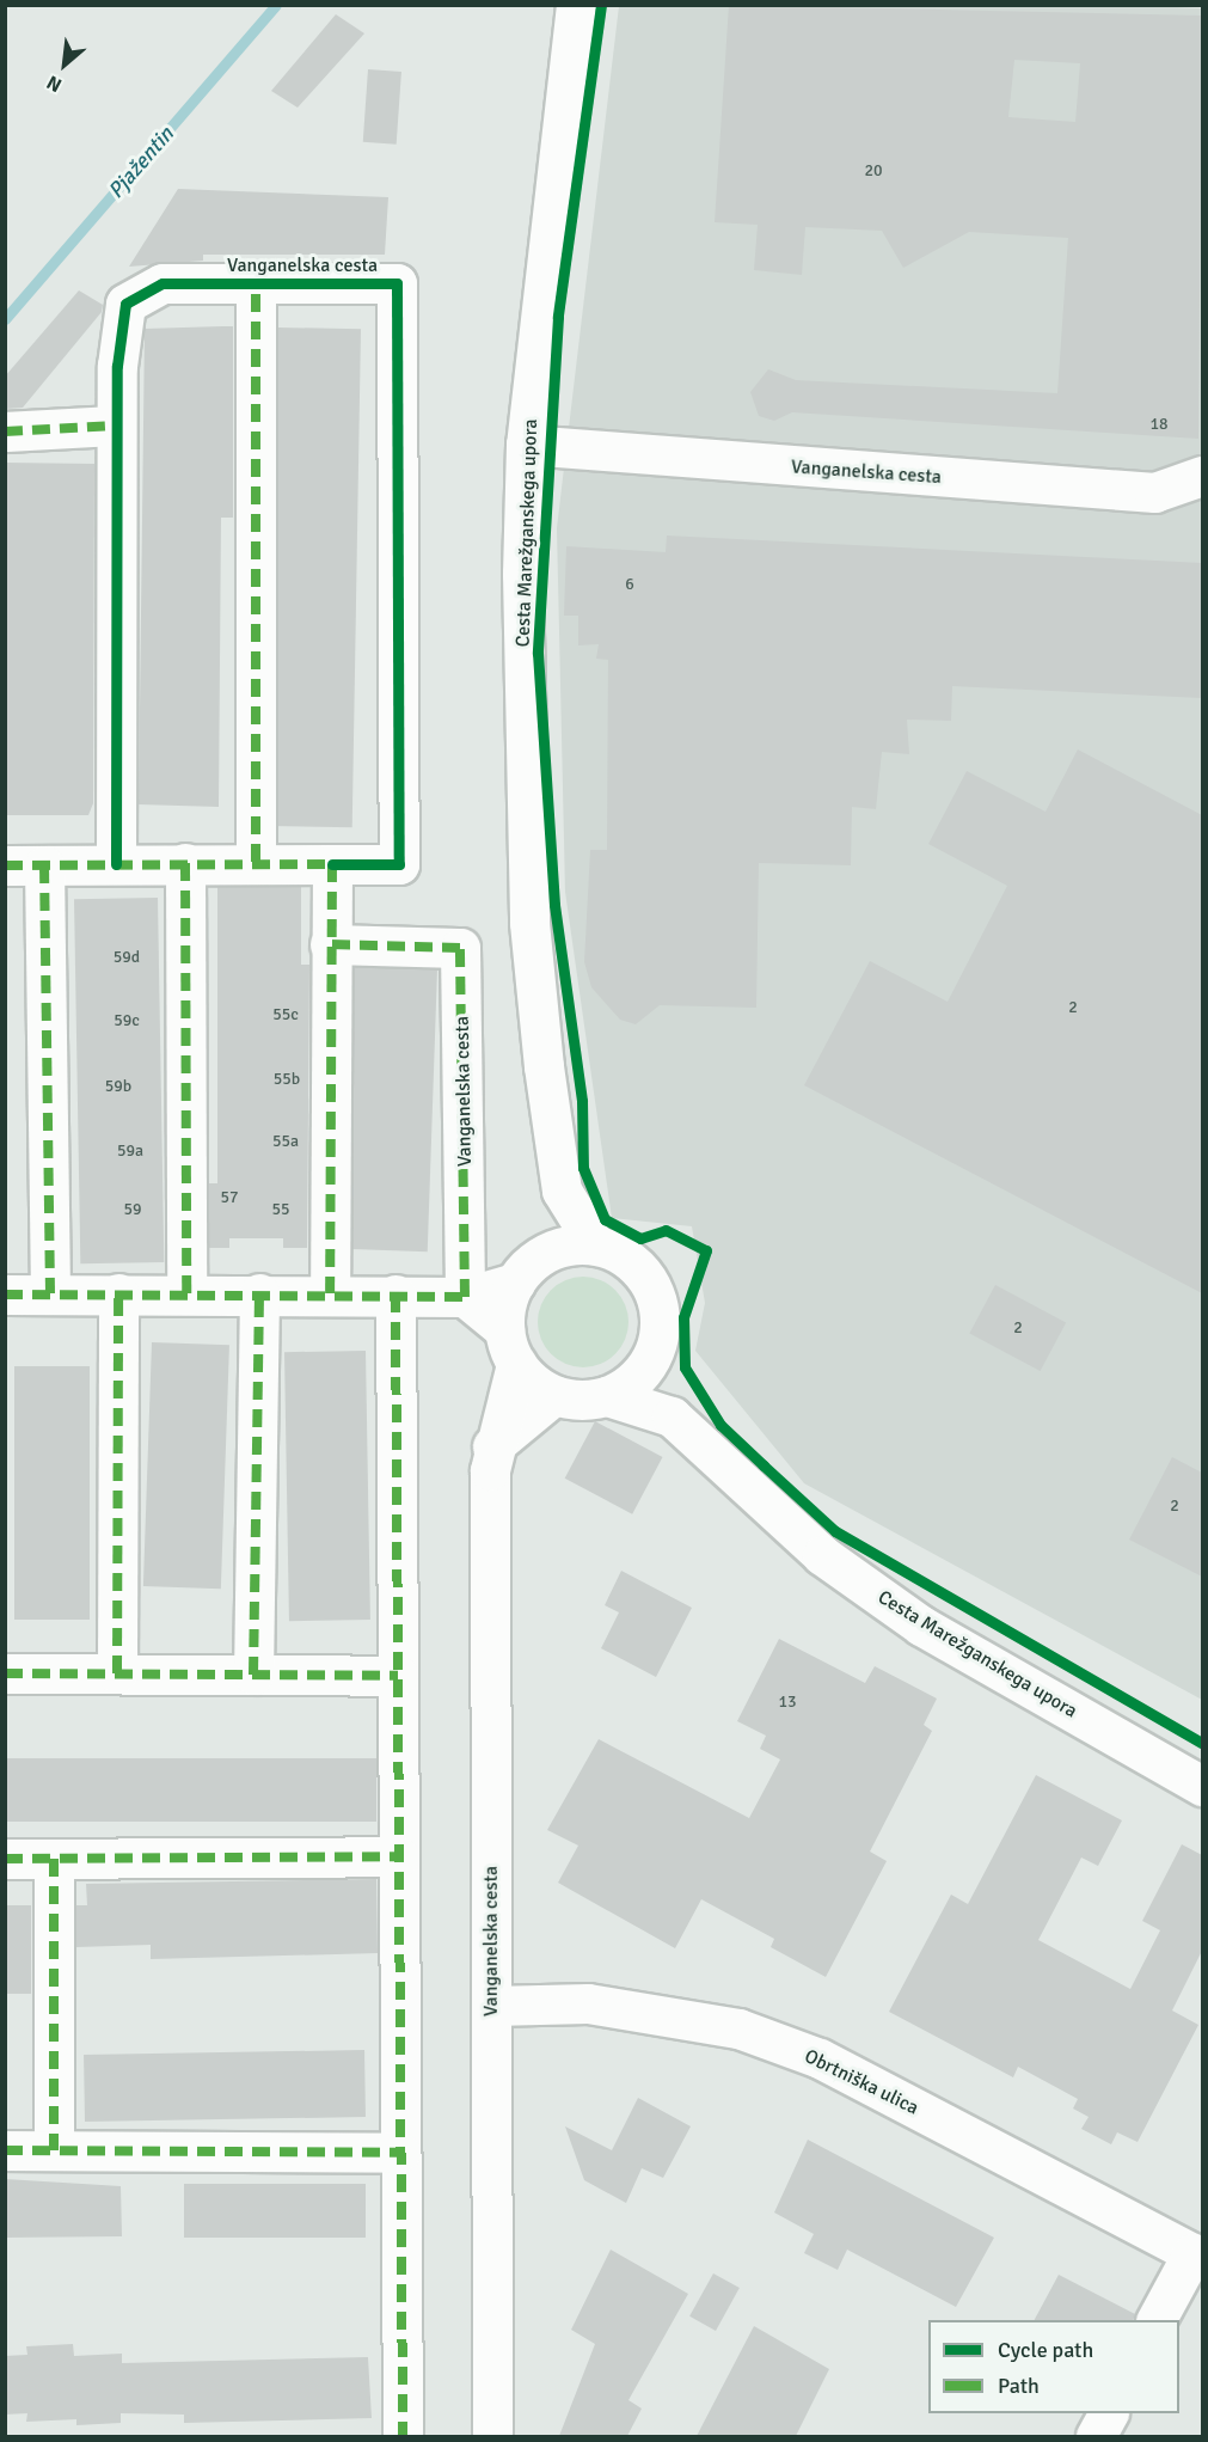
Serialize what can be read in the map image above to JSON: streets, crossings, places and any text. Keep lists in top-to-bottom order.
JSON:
{
  "streets": {
    "street": ["Vanganelska cesta", "Cesta Marežganskega upora", "Obrtniška ulica"]
  },
  "crossings": [
    ["Vanganelska cesta", "Cesta Marežganskega upora"],
    ["Vanganelska cesta", "Obrtniška ulica"]
  ],
  "water": ["Pjažentin"],
  "house_numbers": [
    "20",
    "18",
    "6",
    "59d",
    "2",
    "55c",
    "59c",
    "55b",
    "59b",
    "55a",
    "59a",
    "57",
    "59",
    "55",
    "2",
    "2",
    "13"
  ],
  "legend": ["Cycle path", "Path"],
  "north": "bottom left"
}
